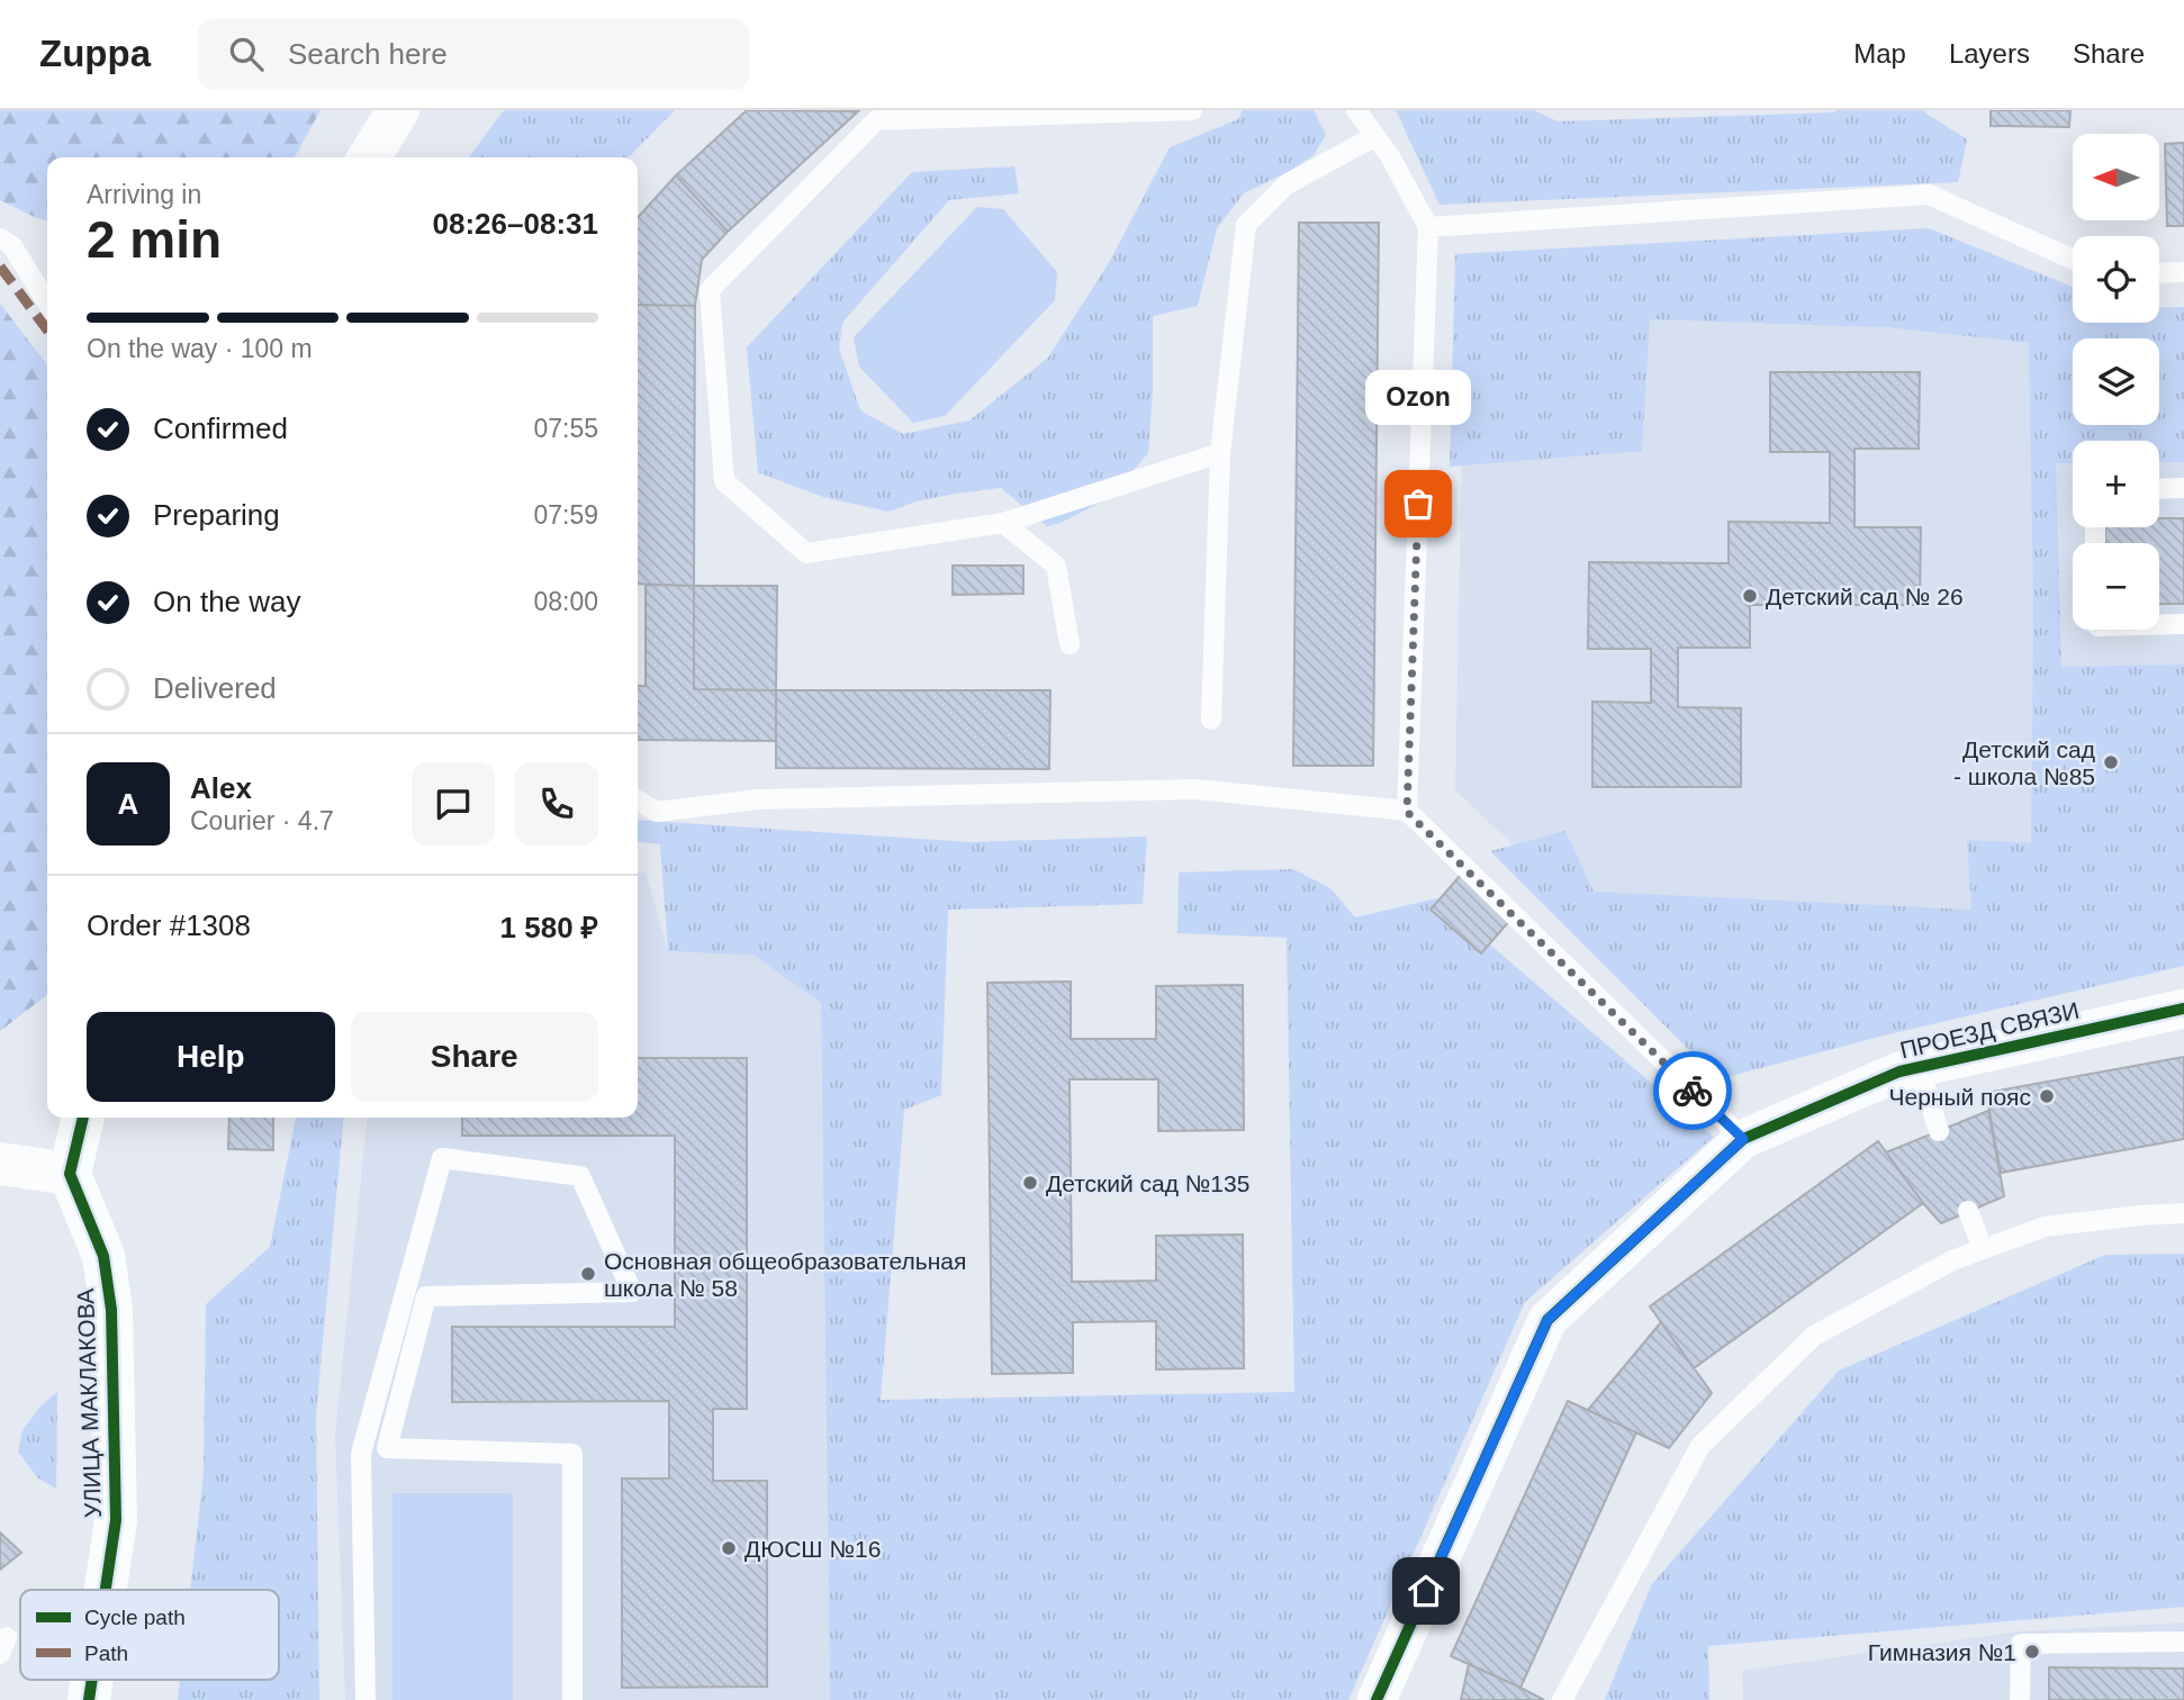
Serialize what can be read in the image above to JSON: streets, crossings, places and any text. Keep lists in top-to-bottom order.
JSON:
{
  "streets": {
    "street": ["ПРОЕЗД СВЯЗИ", "УЛИЦА МАКЛАКОВА"]
  },
  "places": [
    "Ozon",
    "Детский сад № 26",
    "Детский сад - школа №85",
    "Черный пояс",
    "Детский сад №135",
    "Основная общеобразовательная школа № 58",
    "ДЮСШ №16",
    "Гимназия №1"
  ],
  "legend": ["Cycle path", "Path"],
  "north": "left",
  "page": {
    "header": "Zuppa",
    "search": "Search here",
    "nav": ["Map", "Layers", "Share"],
    "map_buttons": ["+", "−"],
    "heading": ["2 min", "Arriving in", "08:26–08:31"],
    "panel": [
      "Alex",
      "Courier · 4.7",
      "Order #1308",
      "1 580 ₽"
    ],
    "bar": "On the way · 100 m",
    "bubble": "Ozon",
    "list": [
      ["Confirmed", "07:55"],
      ["Preparing", "07:59"],
      ["On the way", "08:00"],
      "Delivered"
    ],
    "round": "A",
    "buttons": ["Help", "Share"]
  }
}
